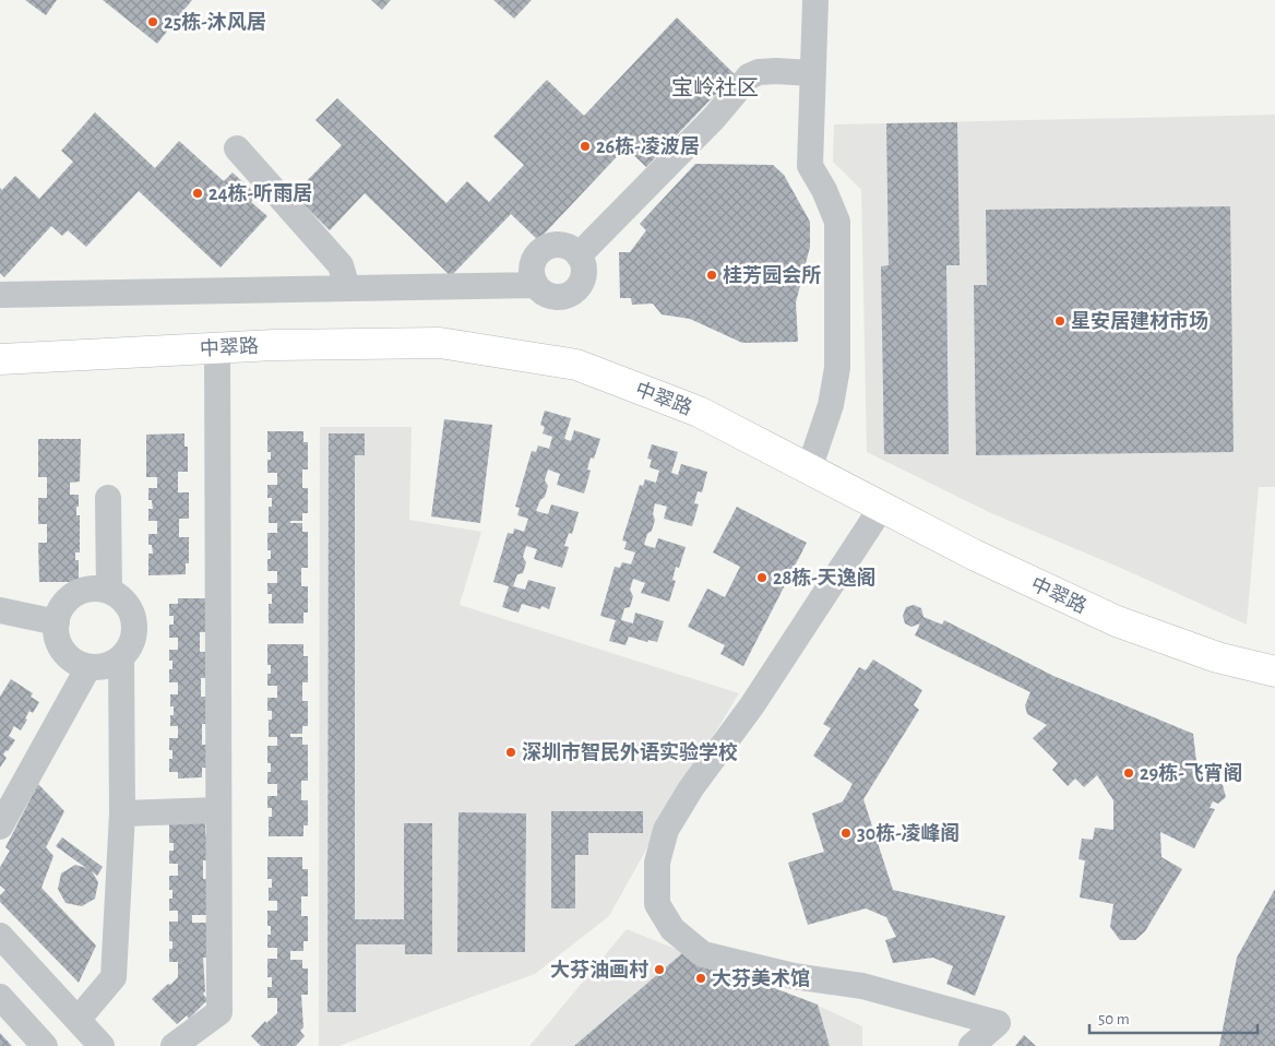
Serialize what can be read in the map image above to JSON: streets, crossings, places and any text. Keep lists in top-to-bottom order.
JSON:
{
  "streets": {
    "main road": ["中翠路"]
  },
  "districts": ["宝岭社区"],
  "places": [
    "25栋-沐风居",
    "26栋-凌波居",
    "24栋-听雨居",
    "桂芳园会所",
    "星安居建材市场",
    "28栋-天逸阁",
    "深圳市智民外语实验学校",
    "29栋-飞宵阁",
    "30栋-凌峰阁",
    "大芬油画村",
    "大芬美术馆"
  ],
  "scale_bar": "50 m"
}
